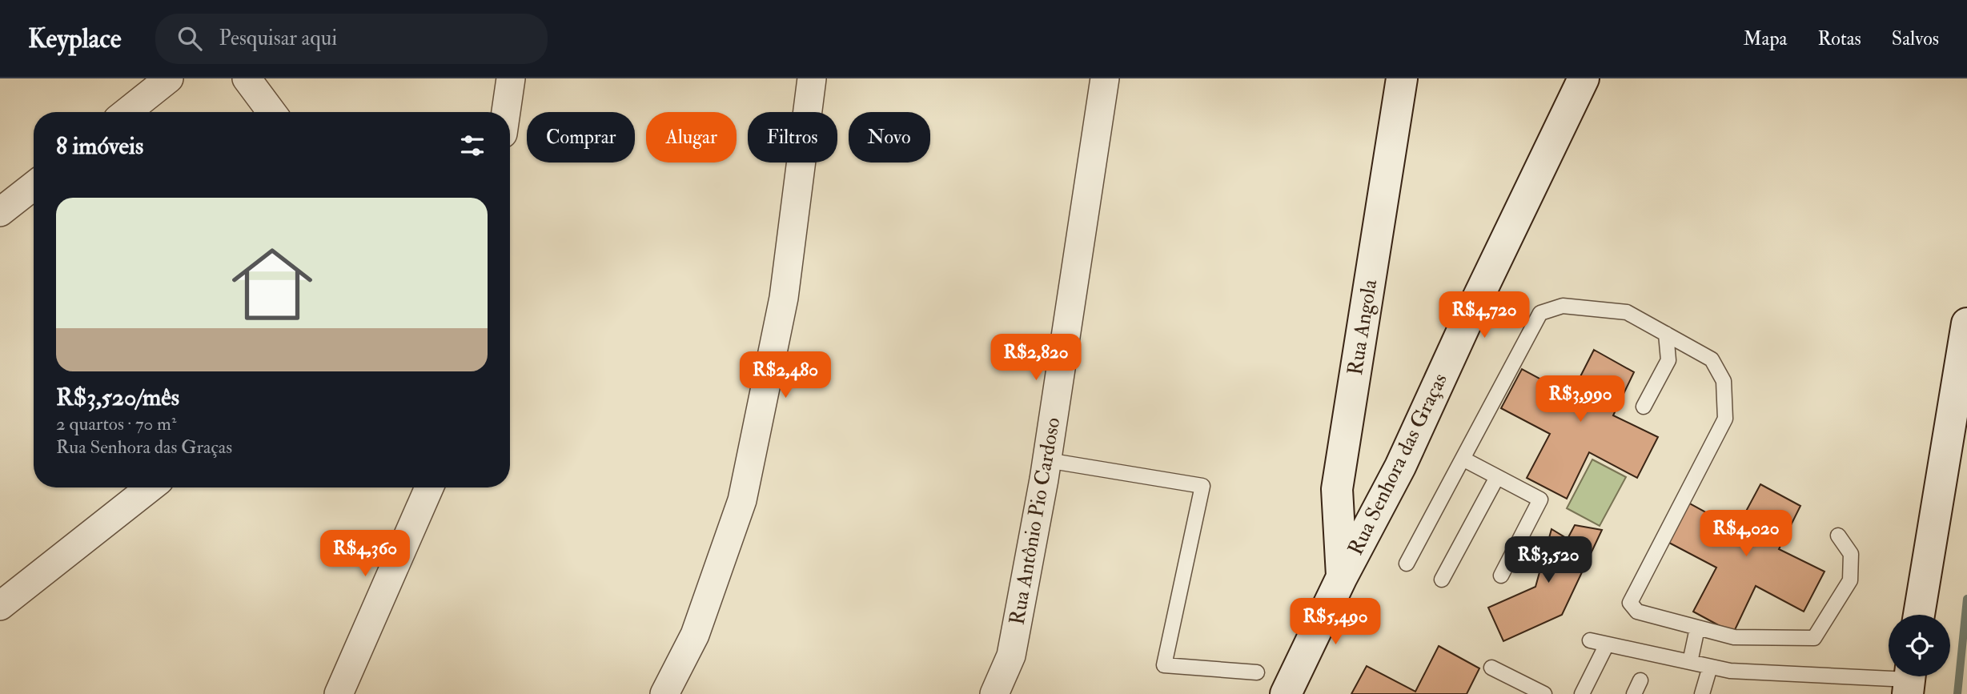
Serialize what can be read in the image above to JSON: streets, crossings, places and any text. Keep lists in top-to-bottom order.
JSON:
{
  "streets": {
    "street": ["Rua Angola", "Rua Senhora das Graças", "Rua Antônio Pio Cardoso"]
  },
  "crossings": [
    ["Rua Angola", "Rua Senhora das Graças"]
  ],
  "page": {
    "header": "Keyplace",
    "search": "Pesquisar aqui",
    "nav": ["Mapa", "Rotas", "Salvos"],
    "chip": [
      "Comprar",
      "Alugar",
      "Filtros",
      "Novo"
    ],
    "heading": "8 imóveis",
    "list": [
      {
        "name": "R$3,520/mês",
        "note": "2 quartos · 70 m² · Rua Senhora das Graças"
      }
    ],
    "price": [
      "R$4,720",
      "R$2,820",
      "R$2,480",
      "R$3,990",
      "R$4,020",
      "R$4,360",
      "R$3,520",
      "R$5,490"
    ]
  }
}
